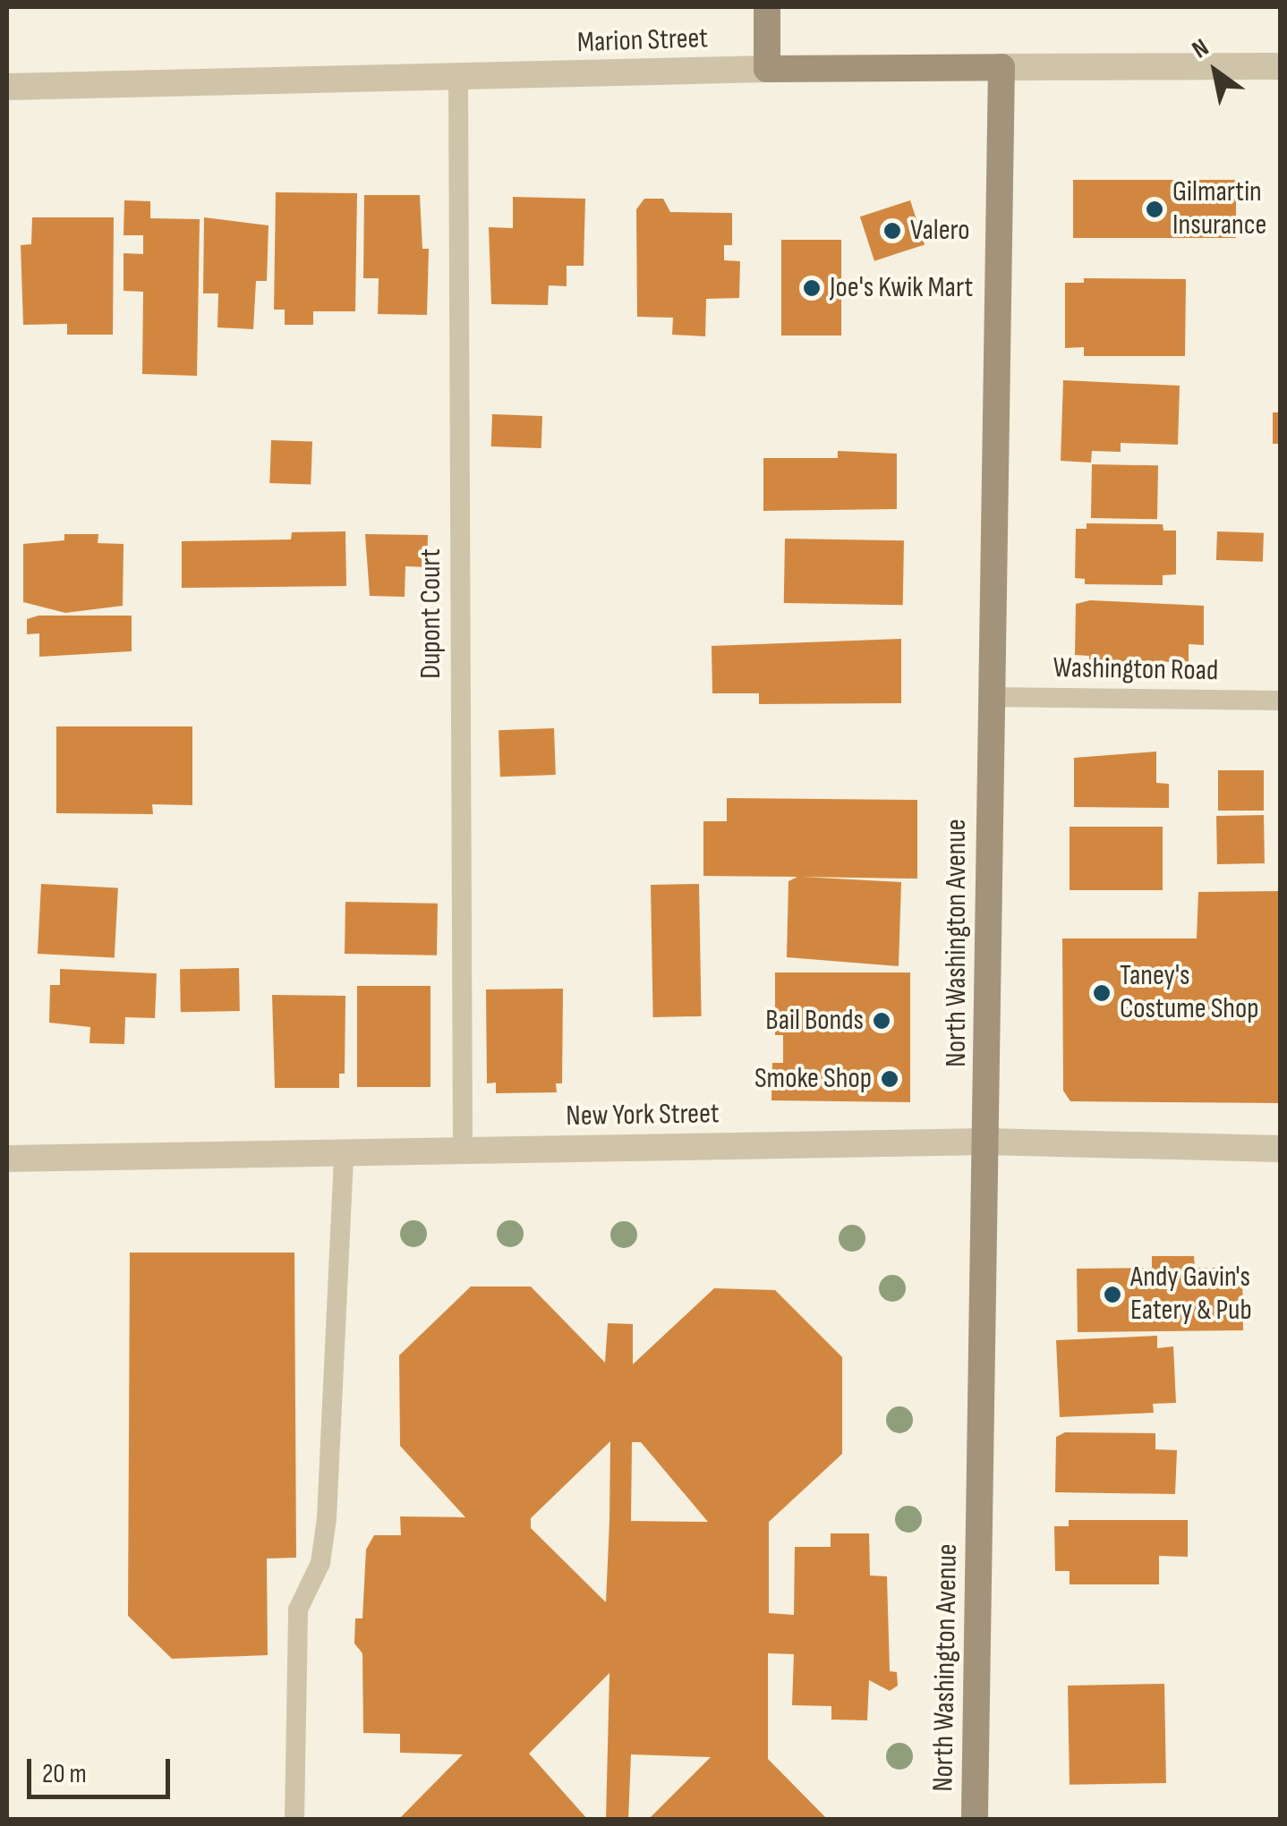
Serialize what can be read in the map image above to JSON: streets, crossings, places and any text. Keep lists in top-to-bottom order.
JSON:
{
  "streets": {
    "street": ["Marion Street", "North Washington Avenue", "New York Street"],
    "lane": ["Dupont Court", "Washington Road"]
  },
  "crossings": [
    ["Marion Street", "Dupont Court"],
    ["Marion Street", "North Washington Avenue"],
    ["Dupont Court", "New York Street"],
    ["Washington Road", "North Washington Avenue"],
    ["North Washington Avenue", "New York Street"]
  ],
  "places": [
    "Gilmartin Insurance",
    "Valero",
    "Joe's Kwik Mart",
    "Taney's Costume Shop",
    "Bail Bonds",
    "Smoke Shop",
    "Andy Gavin's Eatery & Pub"
  ],
  "scale_bar": "20 m",
  "north": "top left"
}
